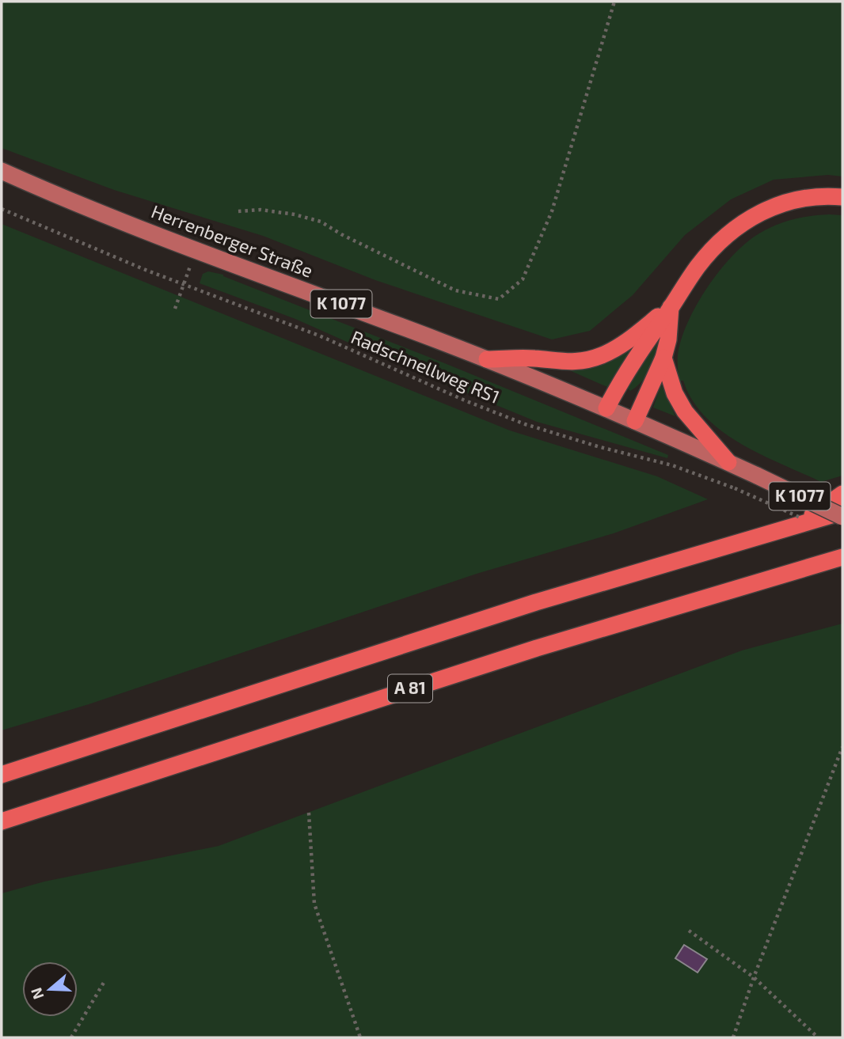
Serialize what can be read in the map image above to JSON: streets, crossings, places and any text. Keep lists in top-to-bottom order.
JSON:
{
  "streets": {
    "highway": ["A 81"],
    "main road": ["Herrenberger Straße", "K 1077"],
    "path": ["Radschnellweg RS1"]
  },
  "crossings": [
    ["Herrenberger Straße", "K 1077"],
    ["K 1077", "A 81"],
    ["Radschnellweg RS1", "A 81"]
  ],
  "north": "left"
}
